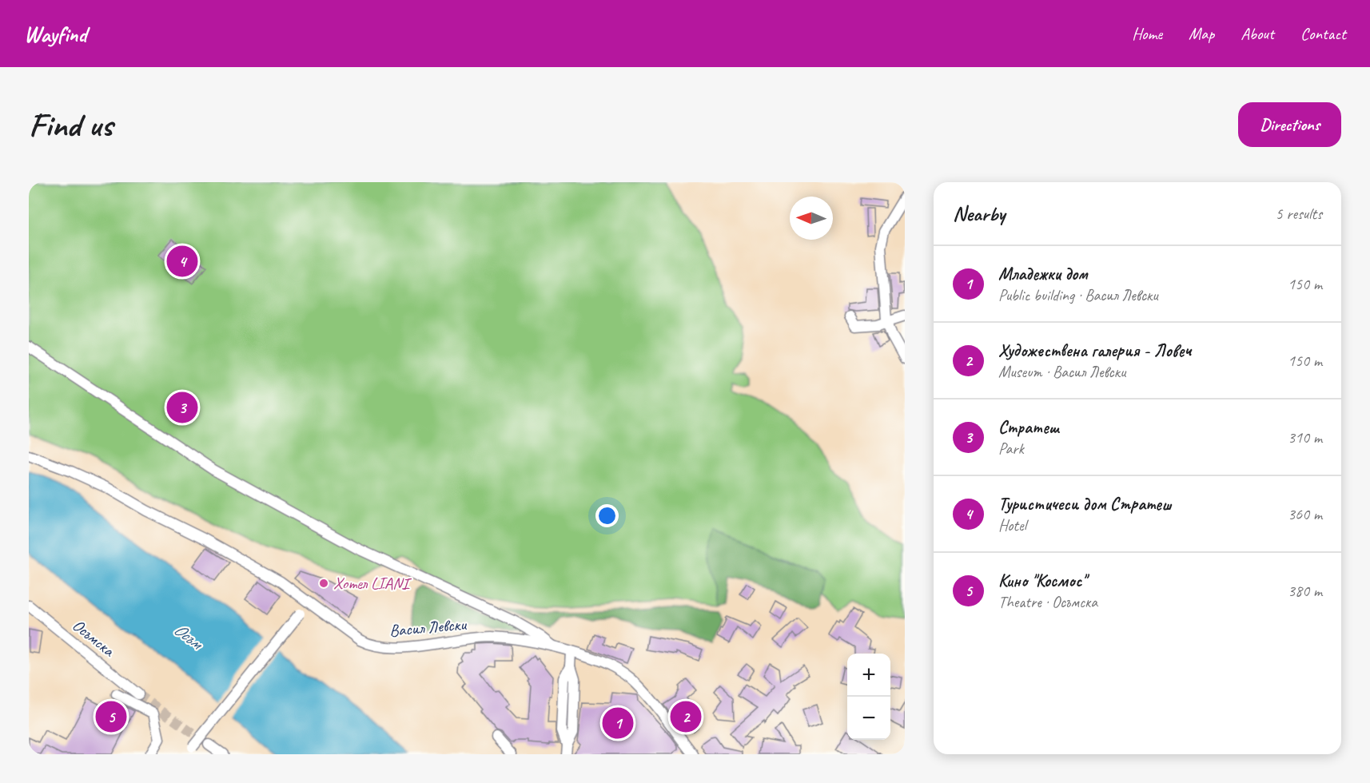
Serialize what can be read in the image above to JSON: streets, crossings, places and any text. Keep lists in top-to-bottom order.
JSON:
{
  "streets": {
    "street": ["Васил Левски", "Осъмска"]
  },
  "water": ["Осъм"],
  "places": ["Хотел LIANI"],
  "north": "left",
  "page": {
    "header": "Wayfind",
    "nav": [
      "Home",
      "Map",
      "About",
      "Contact"
    ],
    "buttons": "Directions",
    "title": "Find us",
    "heading": ["Nearby", "5 results"],
    "pins": [
      "4",
      "3",
      "2",
      "5",
      "1"
    ],
    "list": [
      {
        "mark": "1",
        "name": "Младежки дом",
        "note": "Public building · Васил Левски",
        "value": "150 m"
      },
      {
        "mark": "2",
        "name": "Художествена галерия - Ловеч",
        "note": "Museum · Васил Левски",
        "value": "150 m"
      },
      {
        "mark": "3",
        "name": "Стратеш",
        "note": "Park",
        "value": "310 m"
      },
      {
        "mark": "4",
        "name": "Туристичеси дом Стратеш",
        "note": "Hotel",
        "value": "360 m"
      },
      {
        "mark": "5",
        "name": "Кино \"Космос\"",
        "note": "Theatre · Осъмска",
        "value": "380 m"
      }
    ],
    "map_buttons": ["+", "−"]
  }
}
